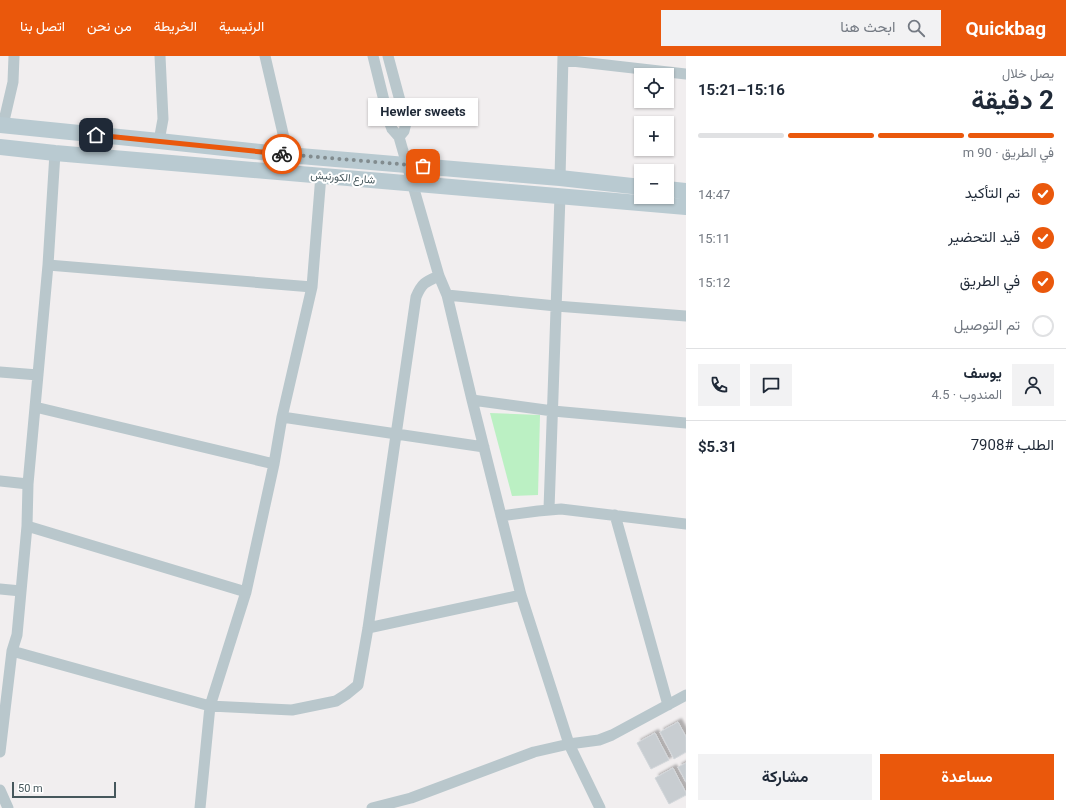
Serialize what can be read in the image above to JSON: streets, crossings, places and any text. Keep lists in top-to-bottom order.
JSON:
{
  "streets": {
    "street": ["شارع الكورنيش"]
  },
  "places": ["Hewler sweets"],
  "scale_bar": "50 m",
  "page": {
    "header": "Quickbag",
    "search": "ابحث هنا",
    "nav": [
      "الرئيسية",
      "الخريطة",
      "من نحن",
      "اتصل بنا"
    ],
    "heading": ["2 دقيقة", "يصل خلال", "15:16–15:21"],
    "panel": [
      "يوسف",
      "المندوب · 4.5",
      "الطلب #7908",
      "$5.31"
    ],
    "map_buttons": ["+", "−"],
    "bubble": "Hewler sweets",
    "bar": "في الطريق · 90 m",
    "list": [
      ["تم التأكيد", "14:47"],
      ["قيد التحضير", "15:11"],
      ["في الطريق", "15:12"],
      "تم التوصيل"
    ],
    "buttons": ["مساعدة", "مشاركة"],
    "scale": "50 m"
  }
}
